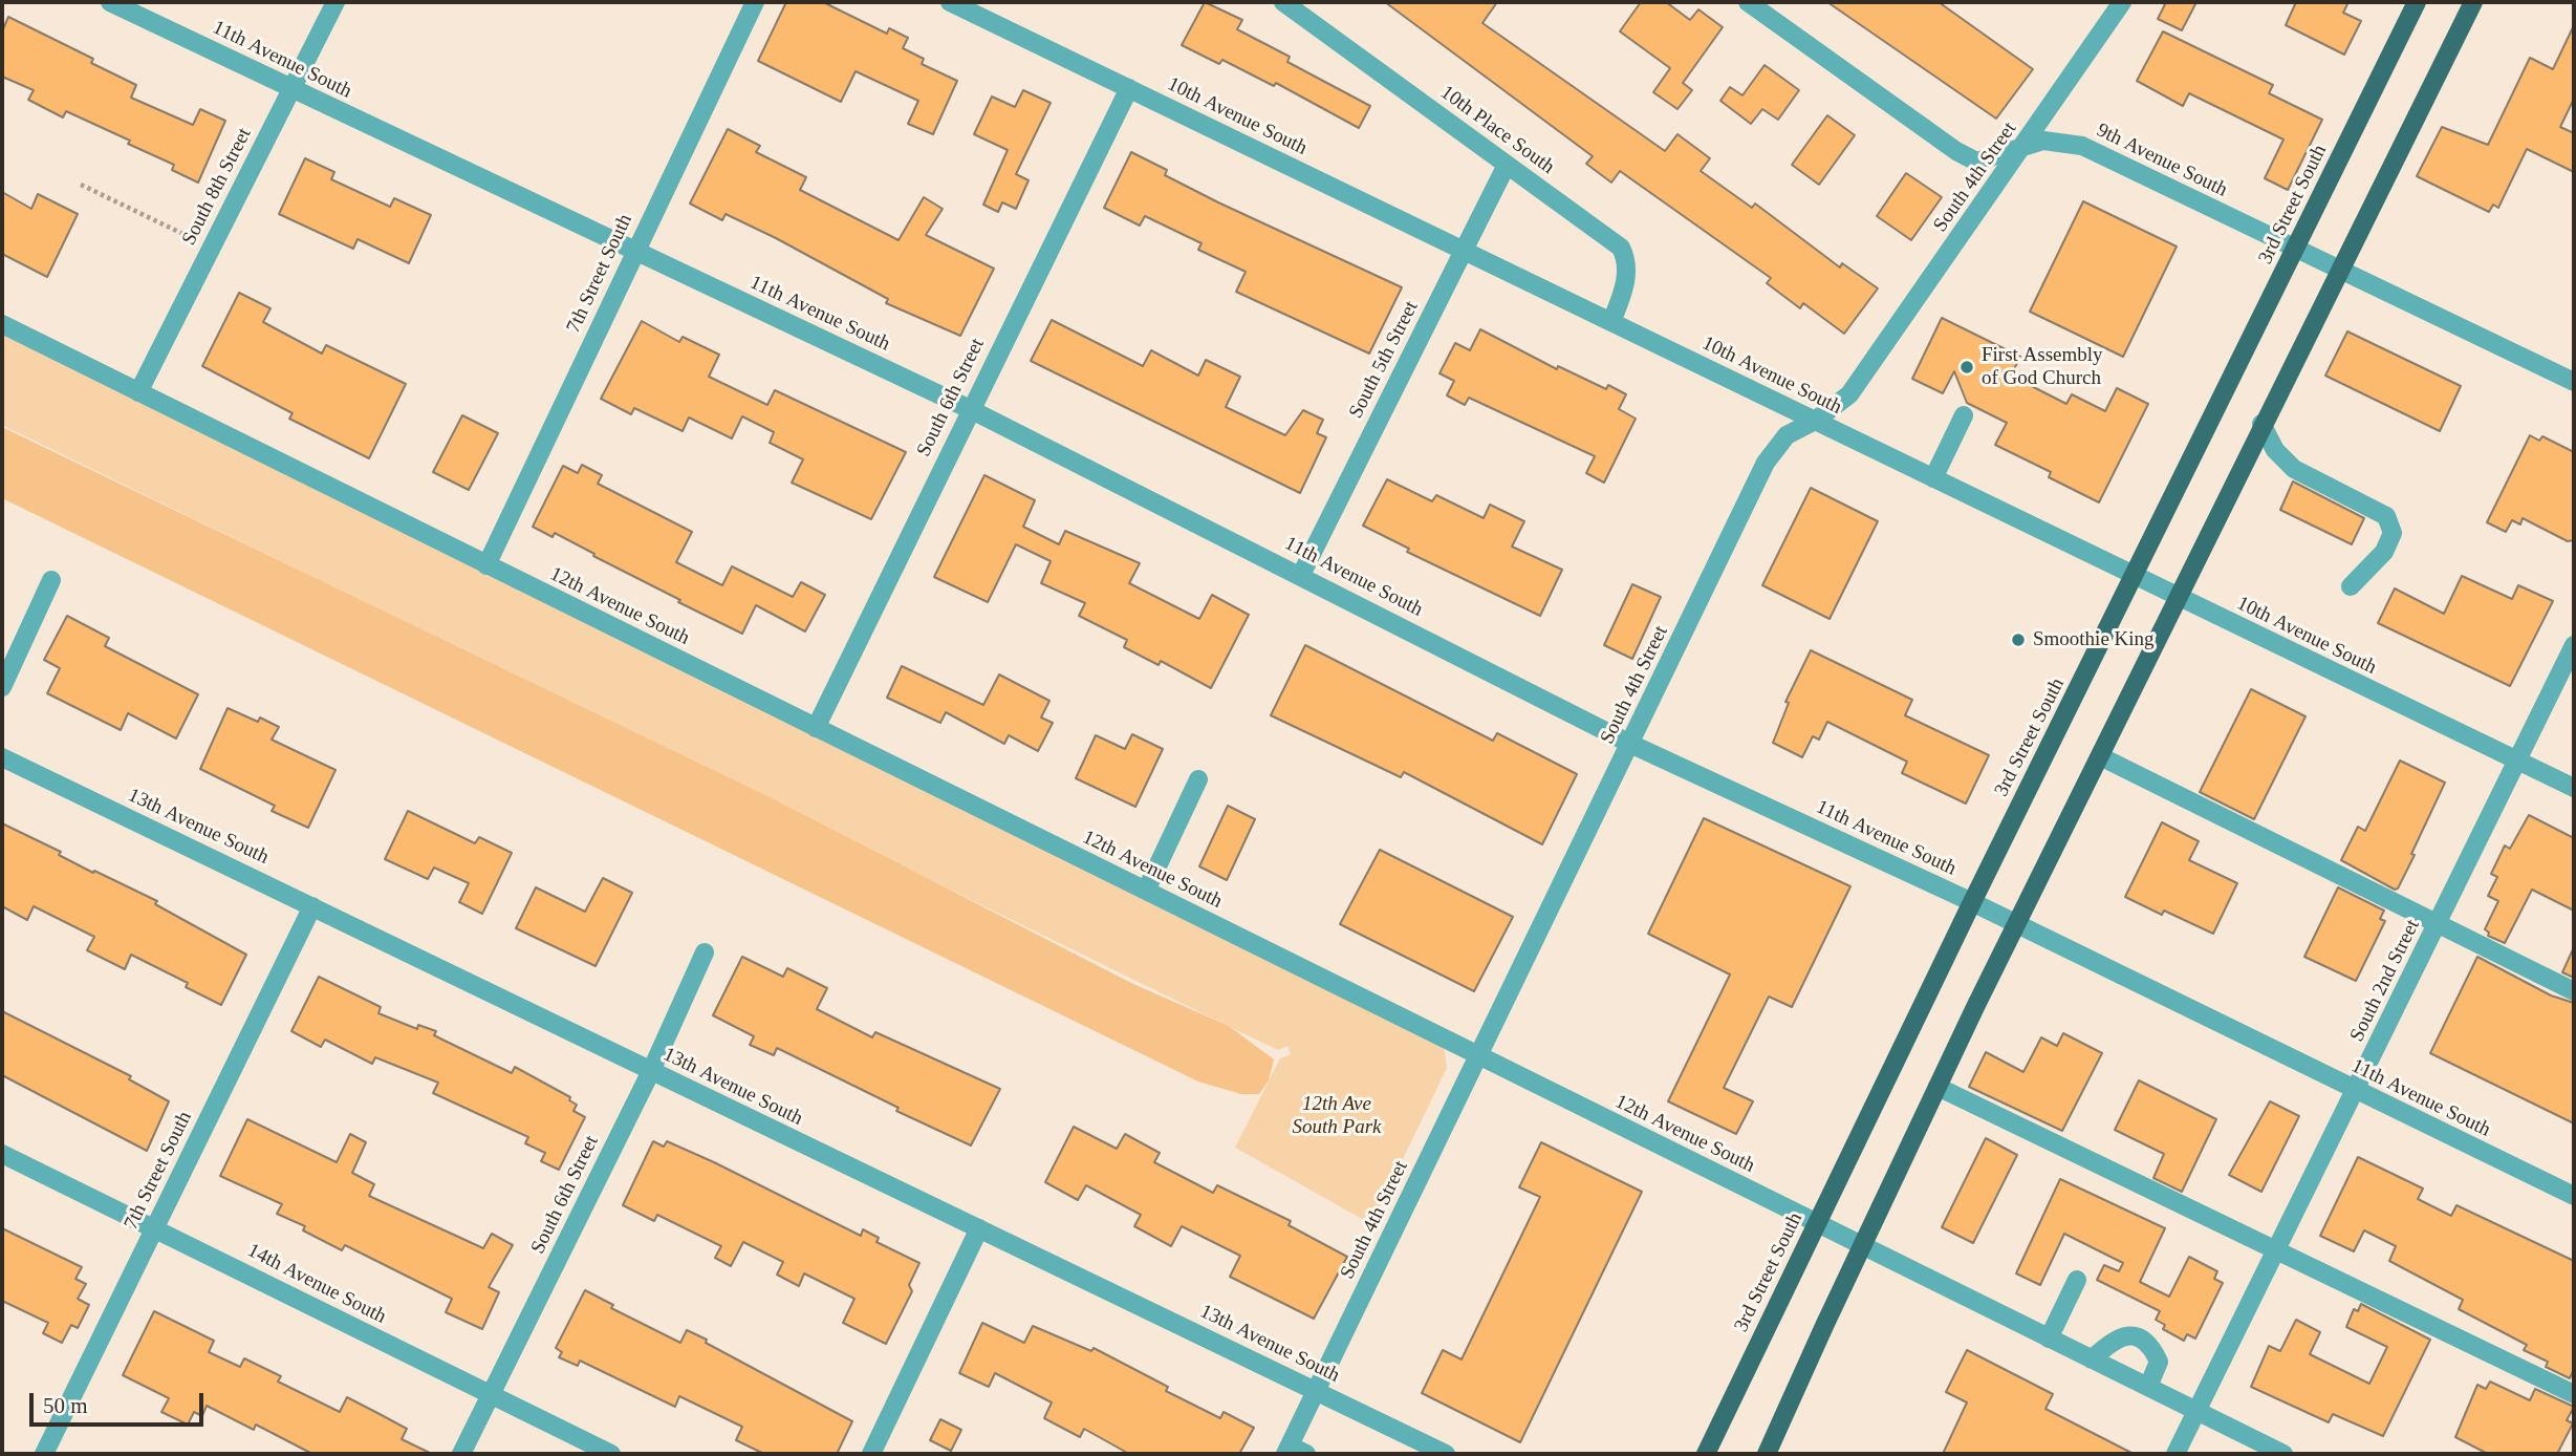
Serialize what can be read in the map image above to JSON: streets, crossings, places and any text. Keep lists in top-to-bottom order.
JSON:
{
  "streets": {
    "main road": ["3rd Street South"],
    "street": [
      "11th Avenue South",
      "10th Avenue South",
      "10th Place South",
      "9th Avenue South",
      "South 4th Street",
      "South 8th Street",
      "7th Street South",
      "South 5th Street",
      "South 6th Street",
      "12th Avenue South",
      "13th Avenue South",
      "South 2nd Street",
      "14th Avenue South"
    ]
  },
  "crossings": [
    ["11th Avenue South", "South 4th Street"],
    ["11th Avenue South", "South 8th Street"],
    ["11th Avenue South", "3rd Street South"],
    ["11th Avenue South", "7th Street South"],
    ["11th Avenue South", "South 5th Street"],
    ["11th Avenue South", "South 6th Street"],
    ["11th Avenue South", "South 2nd Street"],
    ["10th Avenue South", "10th Place South"],
    ["10th Avenue South", "South 4th Street"],
    ["10th Avenue South", "3rd Street South"],
    ["10th Avenue South", "South 5th Street"],
    ["10th Avenue South", "South 6th Street"],
    ["10th Avenue South", "South 2nd Street"],
    ["10th Place South", "South 5th Street"],
    ["9th Avenue South", "South 4th Street"],
    ["9th Avenue South", "3rd Street South"],
    ["South 4th Street", "12th Avenue South"],
    ["South 4th Street", "13th Avenue South"],
    ["South 8th Street", "12th Avenue South"],
    ["3rd Street South", "12th Avenue South"],
    ["7th Street South", "12th Avenue South"],
    ["7th Street South", "13th Avenue South"],
    ["7th Street South", "14th Avenue South"],
    ["South 6th Street", "12th Avenue South"],
    ["South 6th Street", "13th Avenue South"],
    ["South 6th Street", "14th Avenue South"],
    ["12th Avenue South", "South 2nd Street"]
  ],
  "parks": ["12th Ave South Park"],
  "places": ["First Assembly of God Church", "Smoothie King"],
  "scale_bar": "50 m"
}
